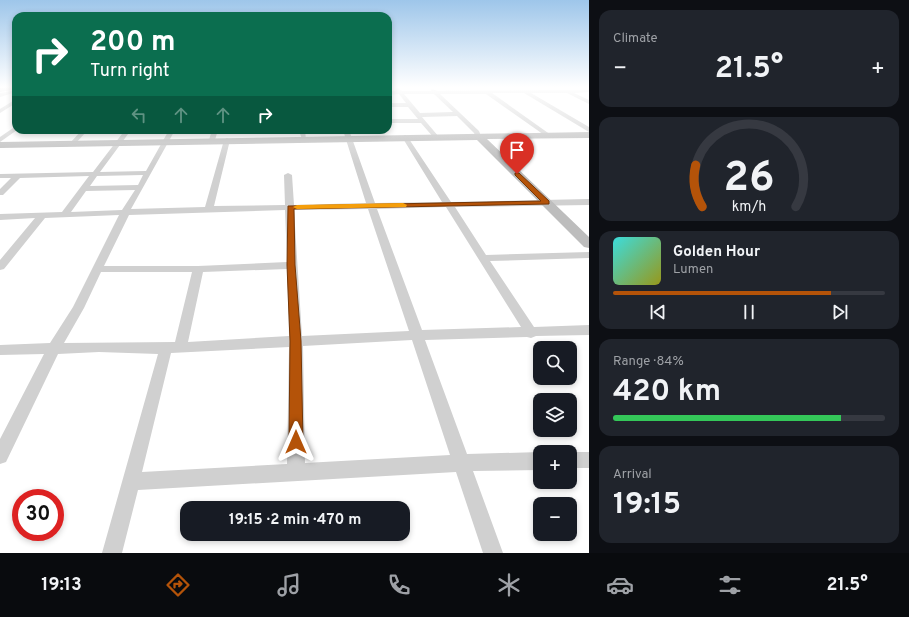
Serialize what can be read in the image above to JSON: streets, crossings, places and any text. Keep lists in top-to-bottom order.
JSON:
{
  "page": {
    "tile": [
      "Climate",
      ["Range · 84%", "420 km"],
      ["Arrival", "19:15"]
    ],
    "turn": ["200 m", "Turn right"],
    "heat": ["−", "21.5°", "+"],
    "song": ["Golden Hour", "Lumen"],
    "map_buttons": ["+", "−"],
    "limit": "30",
    "trip": "19:15 · 2 min · 470 m",
    "tabs": ["19:13", "21.5°"],
    "gauge": ["26", "km/h"]
  }
}
